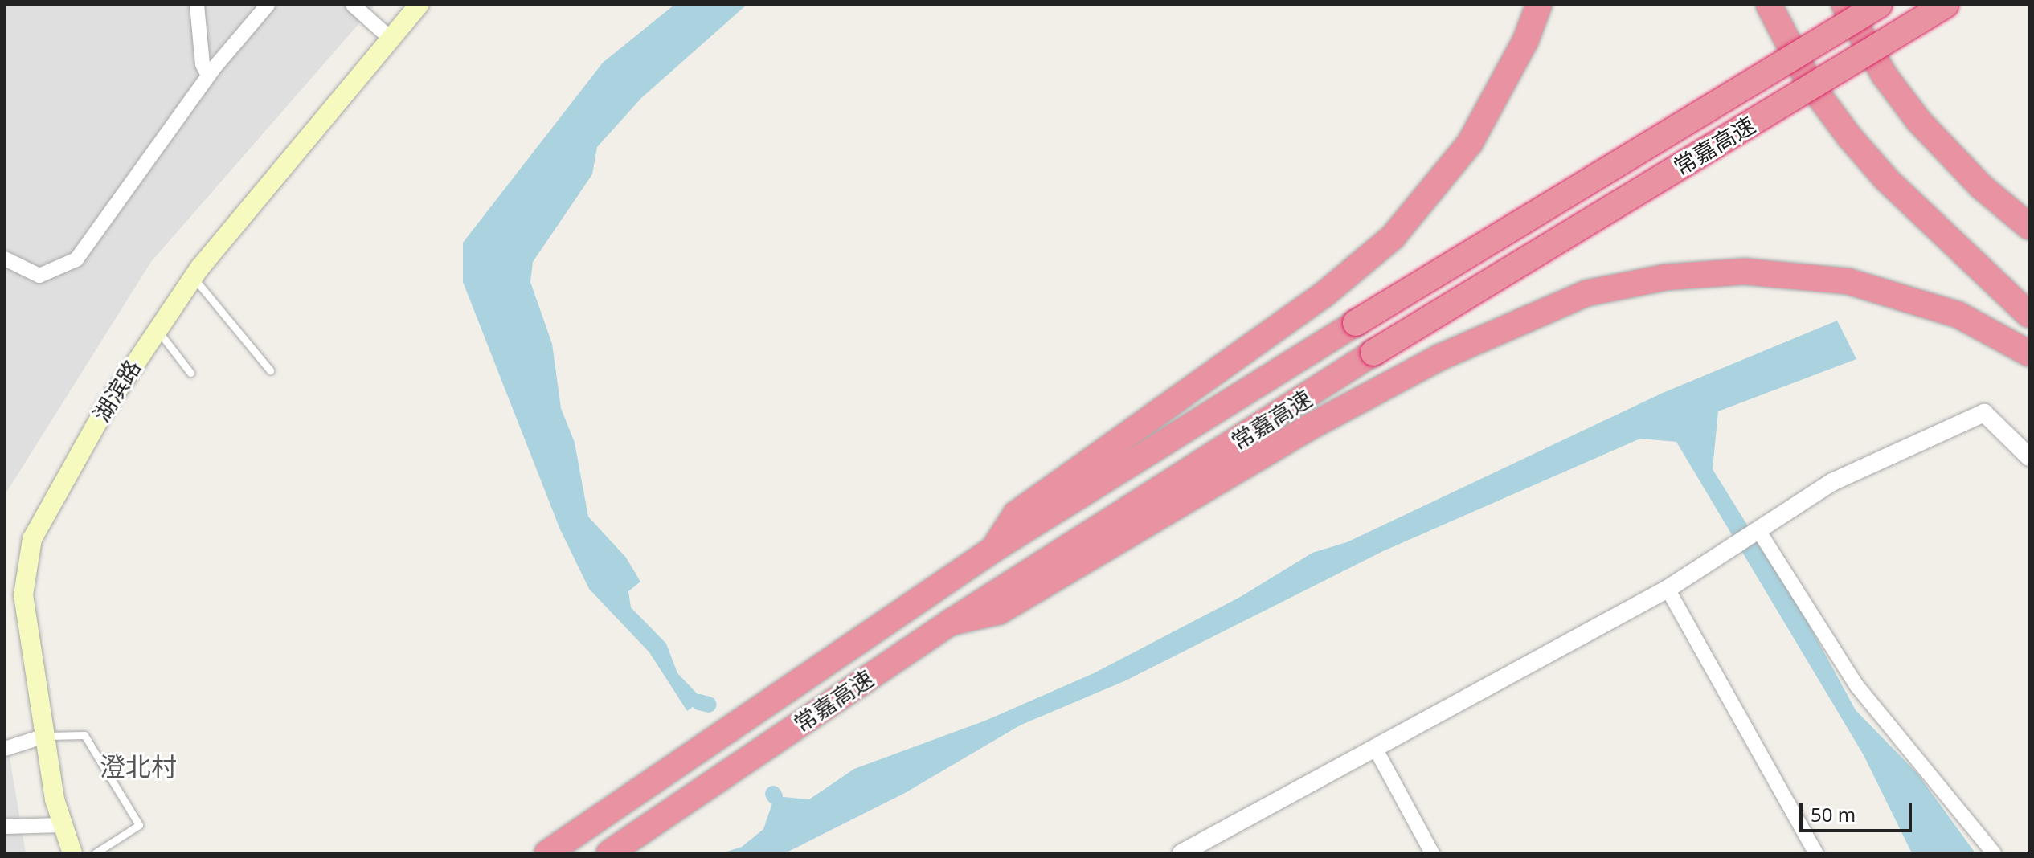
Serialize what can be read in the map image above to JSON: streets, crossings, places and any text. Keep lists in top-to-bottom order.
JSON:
{
  "streets": {
    "highway": ["常嘉高速"],
    "main road": ["湖滨路"]
  },
  "districts": ["澄北村"],
  "scale_bar": "50 m"
}
